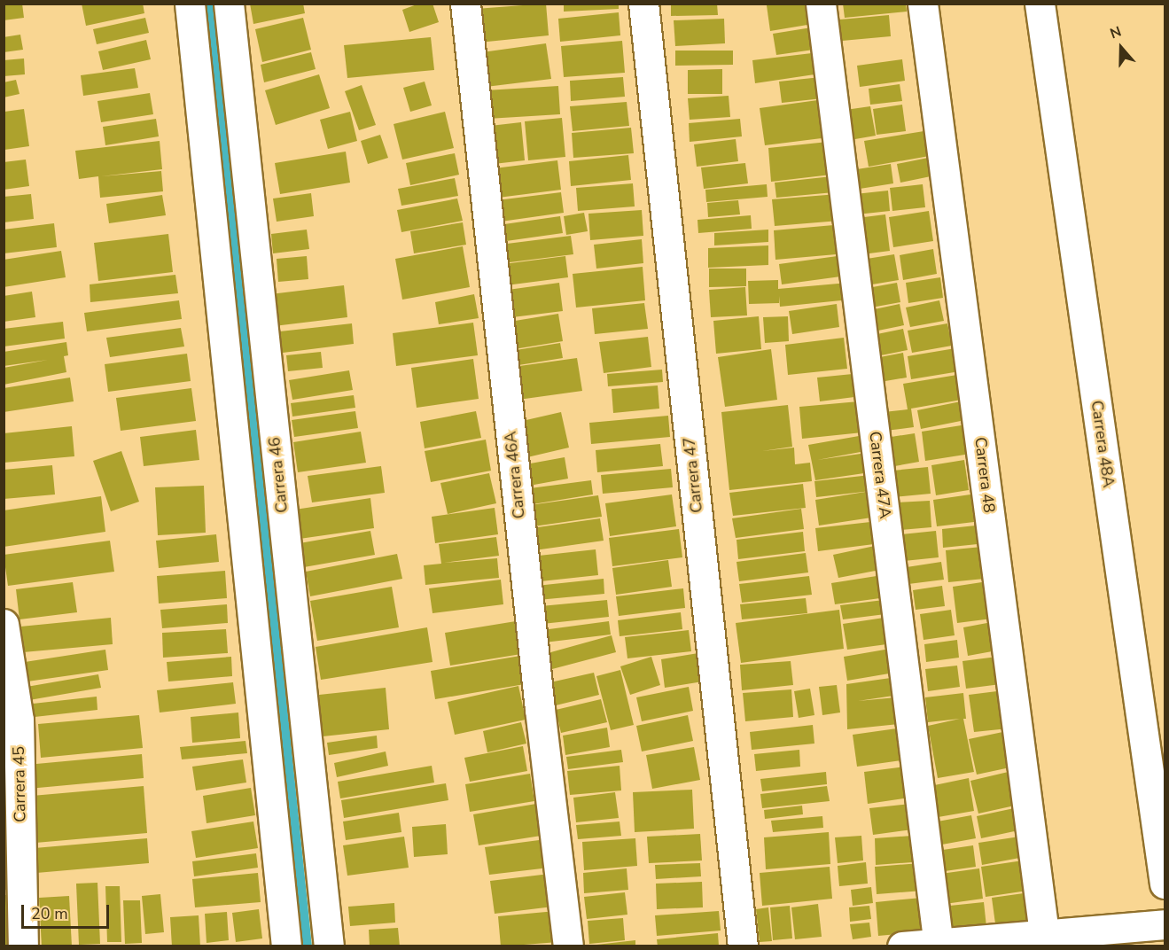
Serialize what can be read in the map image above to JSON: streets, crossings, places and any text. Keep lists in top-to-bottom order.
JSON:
{
  "streets": {
    "street": [
      "Carrera 48A",
      "Carrera 46",
      "Carrera 46A",
      "Carrera 47",
      "Carrera 47A",
      "Carrera 48",
      "Carrera 45"
    ]
  },
  "scale_bar": "20 m",
  "north": "top"
}
